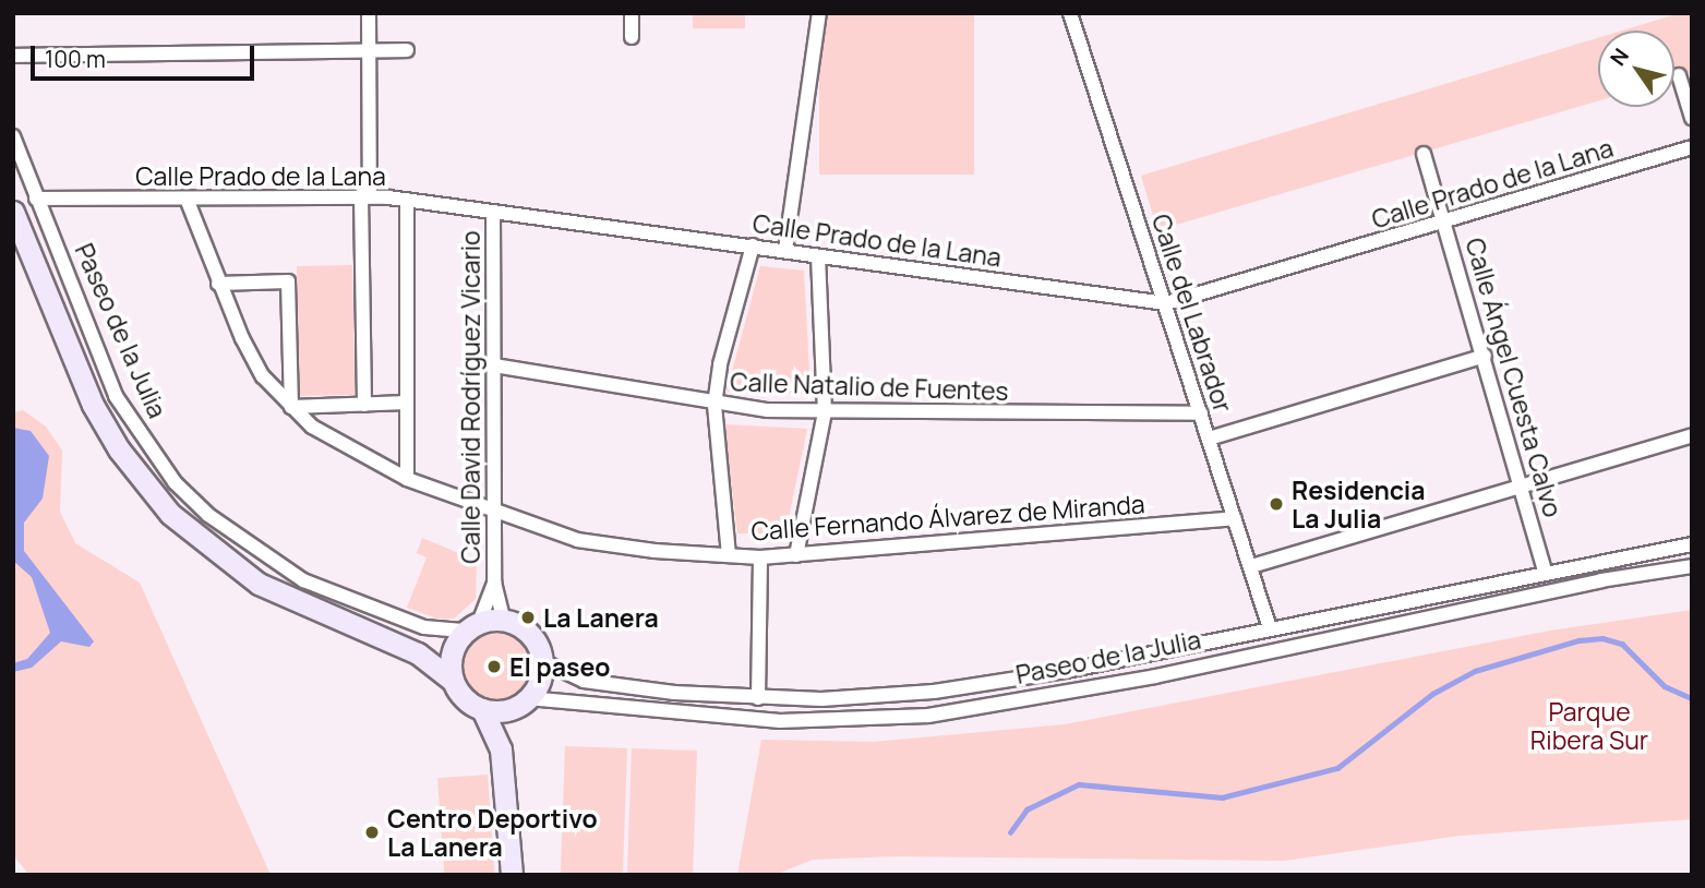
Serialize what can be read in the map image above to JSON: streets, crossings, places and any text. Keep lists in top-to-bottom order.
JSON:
{
  "streets": {
    "street": [
      "Calle Prado de la Lana",
      "Calle del Labrador",
      "Paseo de la Julia",
      "Calle Ángel Cuesta Calvo",
      "Calle Natalio de Fuentes",
      "Calle David Rodríguez Vicario",
      "Calle Fernando Álvarez de Miranda"
    ]
  },
  "crossings": [
    ["Calle Prado de la Lana", "Calle del Labrador"],
    ["Calle Prado de la Lana", "Paseo de la Julia"],
    ["Calle Prado de la Lana", "Calle Ángel Cuesta Calvo"],
    ["Calle Prado de la Lana", "Calle David Rodríguez Vicario"],
    ["Calle Prado de la Lana", "Calle Fernando Álvarez de Miranda"],
    ["Calle del Labrador", "Paseo de la Julia"],
    ["Calle del Labrador", "Calle Natalio de Fuentes"],
    ["Calle del Labrador", "Calle Fernando Álvarez de Miranda"],
    ["Paseo de la Julia", "Calle Ángel Cuesta Calvo"],
    ["Paseo de la Julia", "Calle David Rodríguez Vicario"],
    ["Calle Natalio de Fuentes", "Calle David Rodríguez Vicario"],
    ["Calle David Rodríguez Vicario", "Calle Fernando Álvarez de Miranda"]
  ],
  "parks": ["Parque Ribera Sur"],
  "places": [
    "Residencia La Julia",
    "La Lanera",
    "El paseo",
    "Centro Deportivo La Lanera"
  ],
  "scale_bar": "100 m",
  "north": "top left"
}
